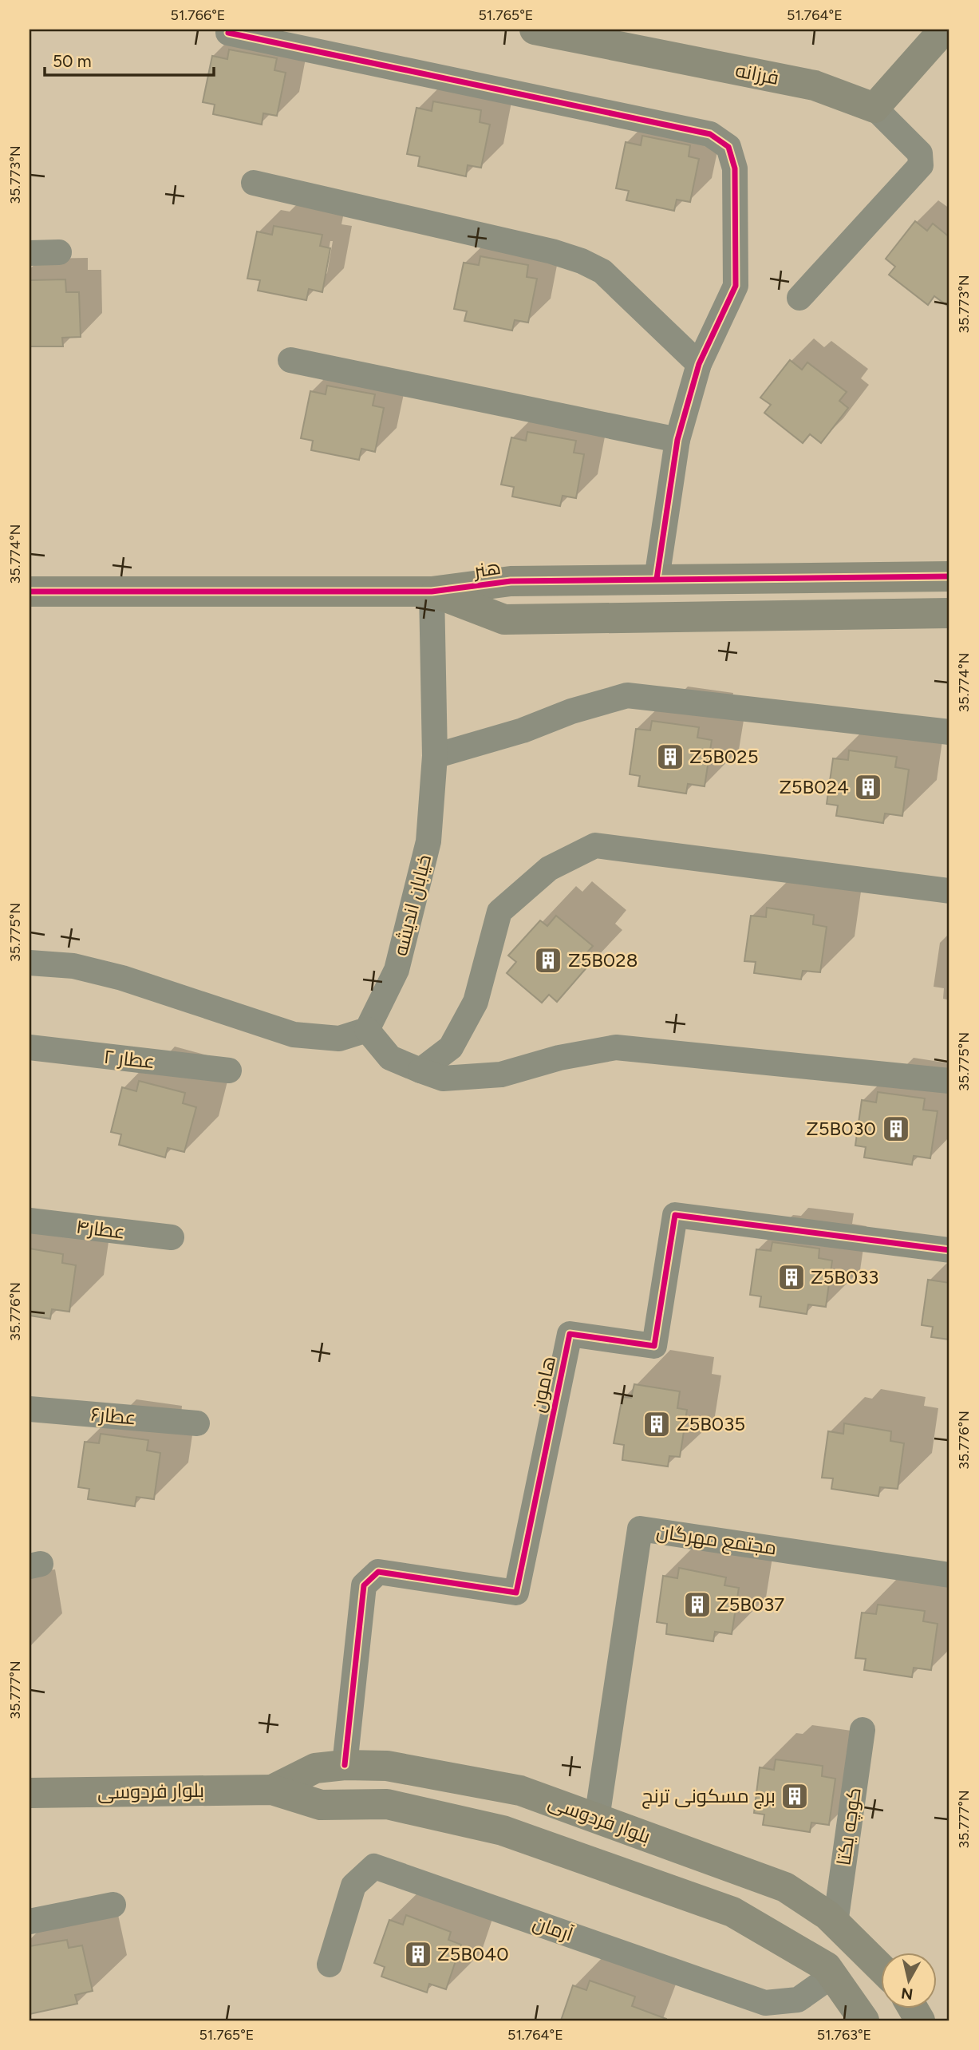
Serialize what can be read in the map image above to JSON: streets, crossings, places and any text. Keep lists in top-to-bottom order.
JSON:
{
  "streets": {
    "street": [
      "فرزانه",
      "هنر",
      "خیابان اندیشه",
      "عطار ۲",
      "عطار۴",
      "هامون",
      "عطار۶",
      "مجتمع مهرگان",
      "بلوار فردوسی",
      "کوچه یکتا",
      "آرمان"
    ]
  },
  "crossings": [
    ["هنر", "خیابان اندیشه"],
    ["هامون", "بلوار فردوسی"],
    ["مجتمع مهرگان", "بلوار فردوسی"],
    ["بلوار فردوسی", "کوچه یکتا"],
    ["بلوار فردوسی", "آرمان"]
  ],
  "places": {
    "building": [
      "Z5B025",
      "Z5B024",
      "Z5B028",
      "Z5B030",
      "Z5B033",
      "Z5B035",
      "Z5B037",
      "برج مسکونی ترنج",
      "Z5B040"
    ]
  },
  "scale_bar": "50 m",
  "north": "bottom",
  "coordinates": [
    "51.766°E",
    "51.765°E",
    "51.764°E",
    "35.773°N",
    "35.774°N",
    "35.775°N",
    "35.776°N",
    "35.777°N",
    "51.763°E"
  ]
}
